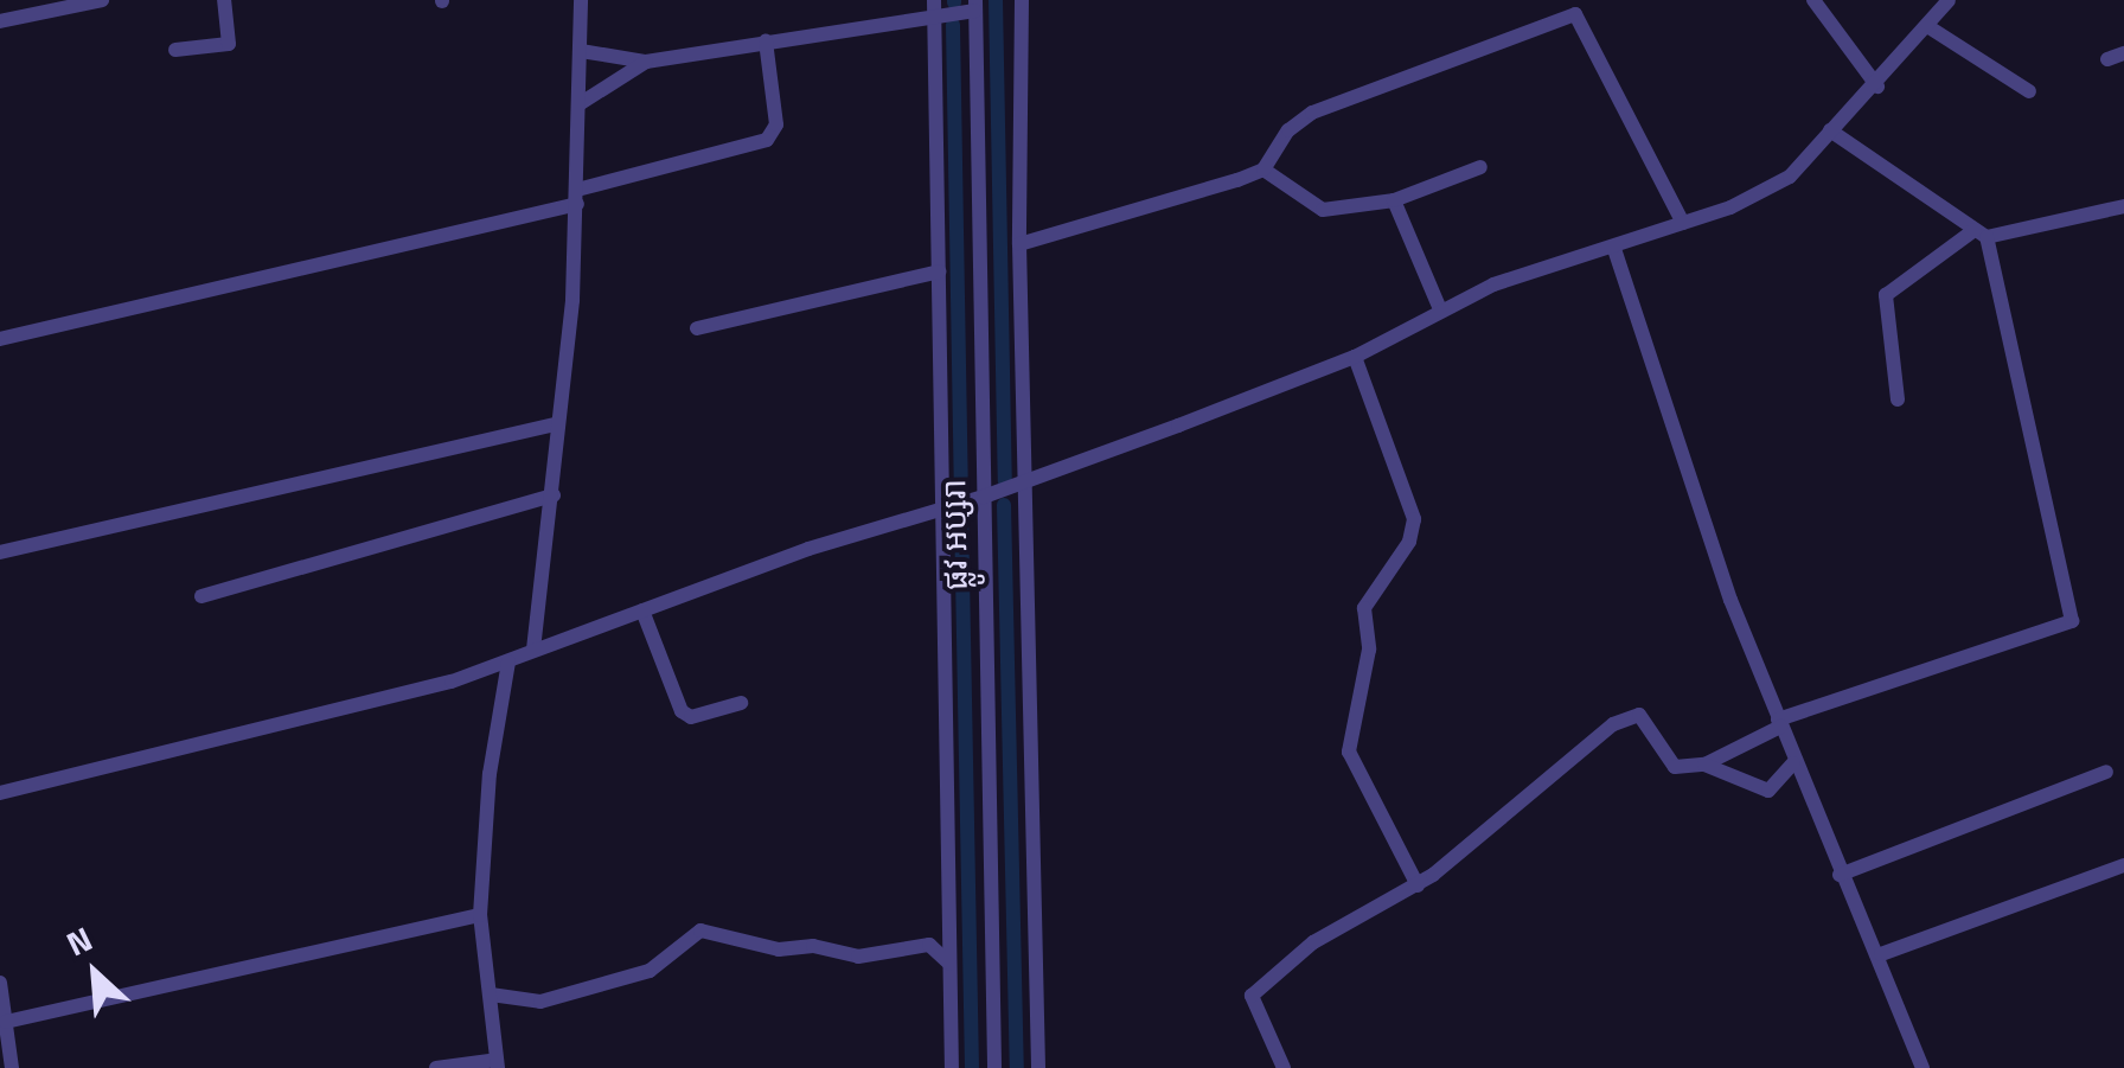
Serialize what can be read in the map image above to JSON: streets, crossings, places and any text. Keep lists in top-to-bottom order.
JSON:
{
  "streets": {
    "street": ["ផ្លូវ អប្សរា"]
  },
  "north": "top left"
}
